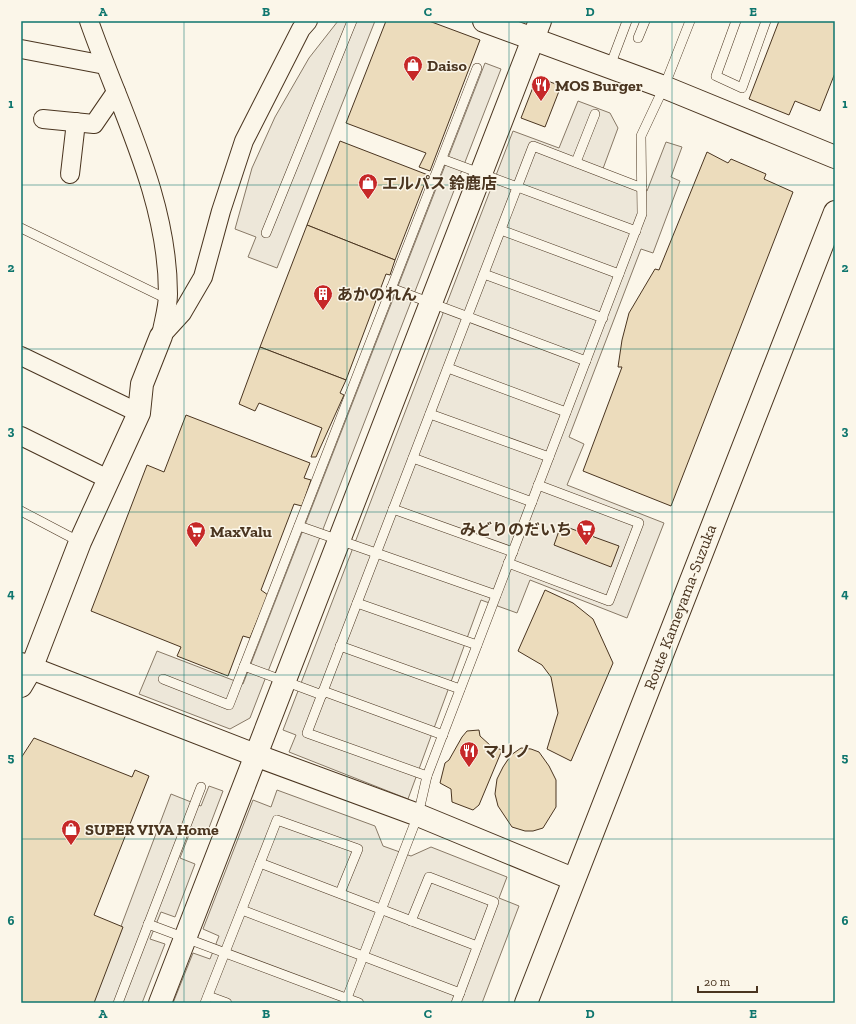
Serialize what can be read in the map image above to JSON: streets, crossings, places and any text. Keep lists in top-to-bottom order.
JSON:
{
  "streets": {
    "street": ["Route Kameyama-Suzuka"]
  },
  "places": {
    "shop": ["Daiso", "エルパス 鈴鹿店", "SUPER VIVA Home"],
    "restaurant": ["MOS Burger", "マリノ"],
    "building": ["あかのれん"],
    "supermarket": ["みどりのだいち", "MaxValu"]
  },
  "scale_bar": "20 m",
  "grid": {
    "columns": [
      "A",
      "B",
      "C",
      "D",
      "E"
    ],
    "rows": [
      "1",
      "2",
      "3",
      "4",
      "5",
      "6"
    ]
  }
}
